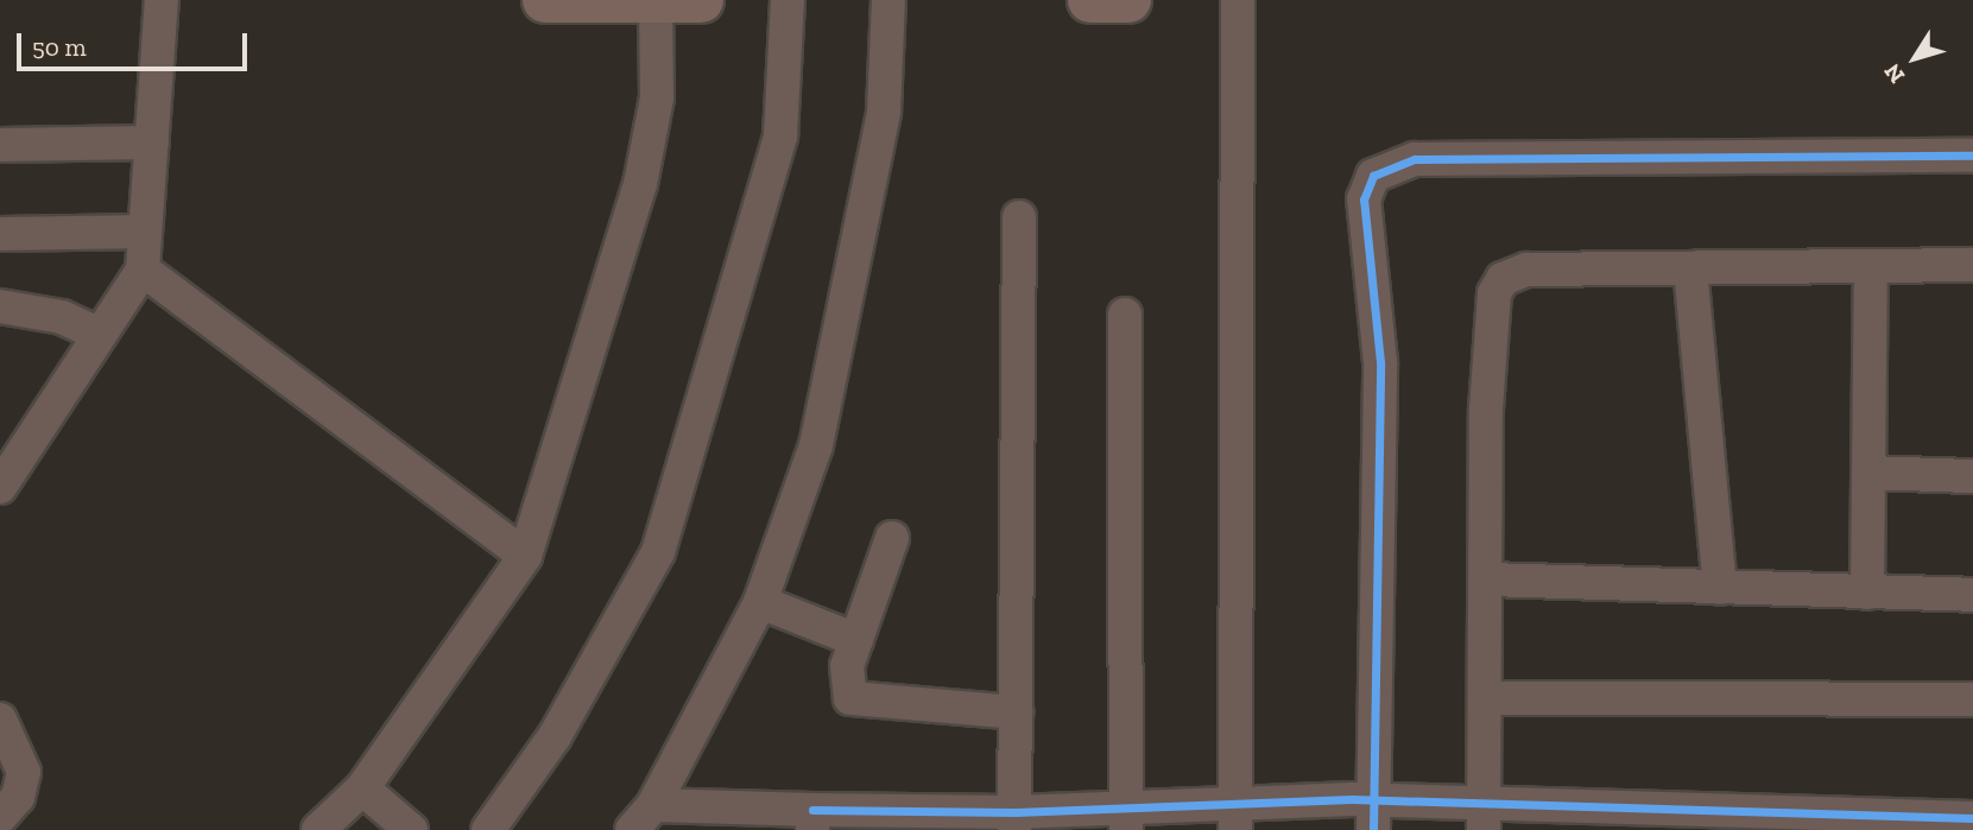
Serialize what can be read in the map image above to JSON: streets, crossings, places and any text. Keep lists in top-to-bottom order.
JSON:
{
  "scale_bar": "50 m",
  "north": "bottom left"
}
